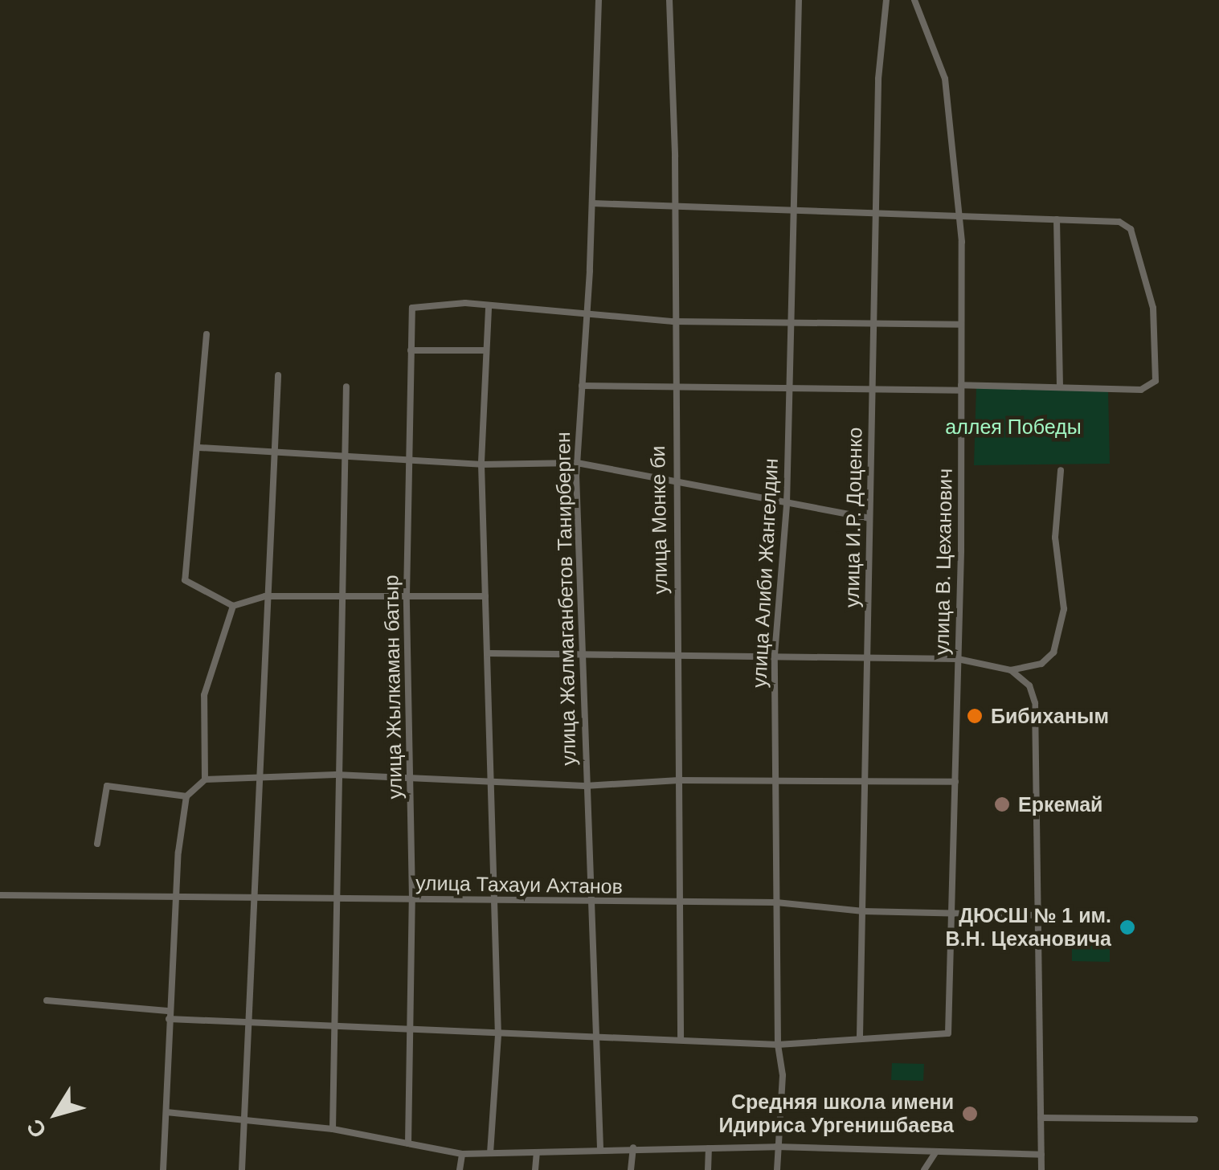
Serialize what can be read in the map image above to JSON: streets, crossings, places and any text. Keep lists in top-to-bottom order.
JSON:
{
  "streets": {
    "street": [
      "улица И.Р. Доценко",
      "улица Монке би",
      "улица В. Цеханович",
      "улица Алиби Жангелдин",
      "улица Жалмаганбетов Танирберген",
      "улица Жылкаман батыр",
      "улица Тахауи Ахтанов"
    ]
  },
  "crossings": [
    ["улица И.Р. Доценко", "улица В. Цеханович"],
    ["улица И.Р. Доценко", "улица Тахауи Ахтанов"],
    ["улица Монке би", "улица Тахауи Ахтанов"],
    ["улица В. Цеханович", "улица Тахауи Ахтанов"],
    ["улица Алиби Жангелдин", "улица Тахауи Ахтанов"],
    ["улица Жалмаганбетов Танирберген", "улица Тахауи Ахтанов"],
    ["улица Жылкаман батыр", "улица Тахауи Ахтанов"]
  ],
  "parks": ["аллея Победы"],
  "places": [
    "Бибиханым",
    "Еркемай",
    "ДЮСШ № 1 им. В.Н. Цехановича",
    "Средняя школа имени Идириса Ургенишбаева"
  ],
  "north": "bottom left"
}
